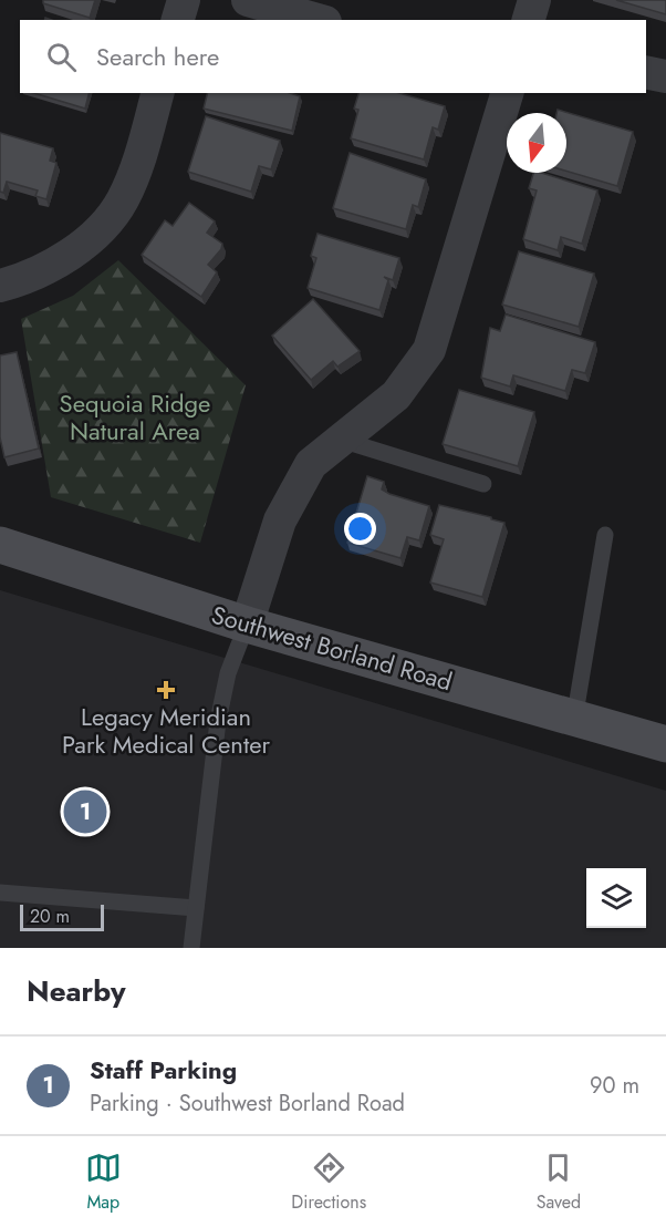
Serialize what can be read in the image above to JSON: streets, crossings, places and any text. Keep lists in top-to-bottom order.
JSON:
{
  "streets": {
    "main road": ["Southwest Borland Road"]
  },
  "parks": ["Sequoia Ridge Natural Area"],
  "places": {
    "health": ["Legacy Meridian Park Medical Center"]
  },
  "scale_bar": "20 m",
  "north": "bottom",
  "page": {
    "search": "Search here",
    "pins": "1",
    "scale": "20 m",
    "heading": "Nearby",
    "list": [
      {
        "mark": "1",
        "name": "Staff Parking",
        "note": "Parking · Southwest Borland Road",
        "value": "90 m"
      }
    ],
    "nav": ["Map", "Directions", "Saved"]
  }
}
